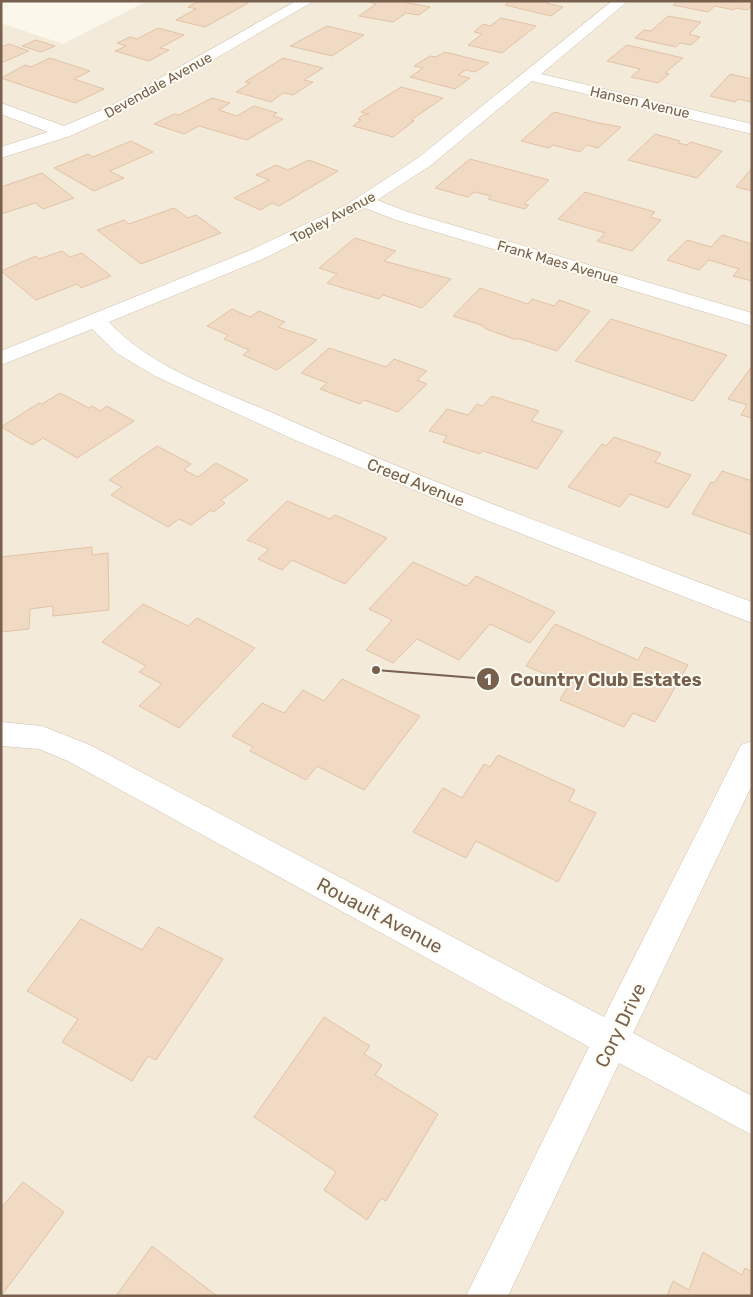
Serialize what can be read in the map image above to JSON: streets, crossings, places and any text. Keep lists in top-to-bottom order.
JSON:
{
  "streets": {
    "street": [
      "Devendale Avenue",
      "Hansen Avenue",
      "Topley Avenue",
      "Frank Maes Avenue",
      "Creed Avenue",
      "Rouault Avenue",
      "Cory Drive"
    ]
  },
  "crossings": [
    ["Hansen Avenue", "Topley Avenue"],
    ["Topley Avenue", "Frank Maes Avenue"],
    ["Topley Avenue", "Creed Avenue"],
    ["Rouault Avenue", "Cory Drive"]
  ],
  "places": ["Country Club Estates"]
}
